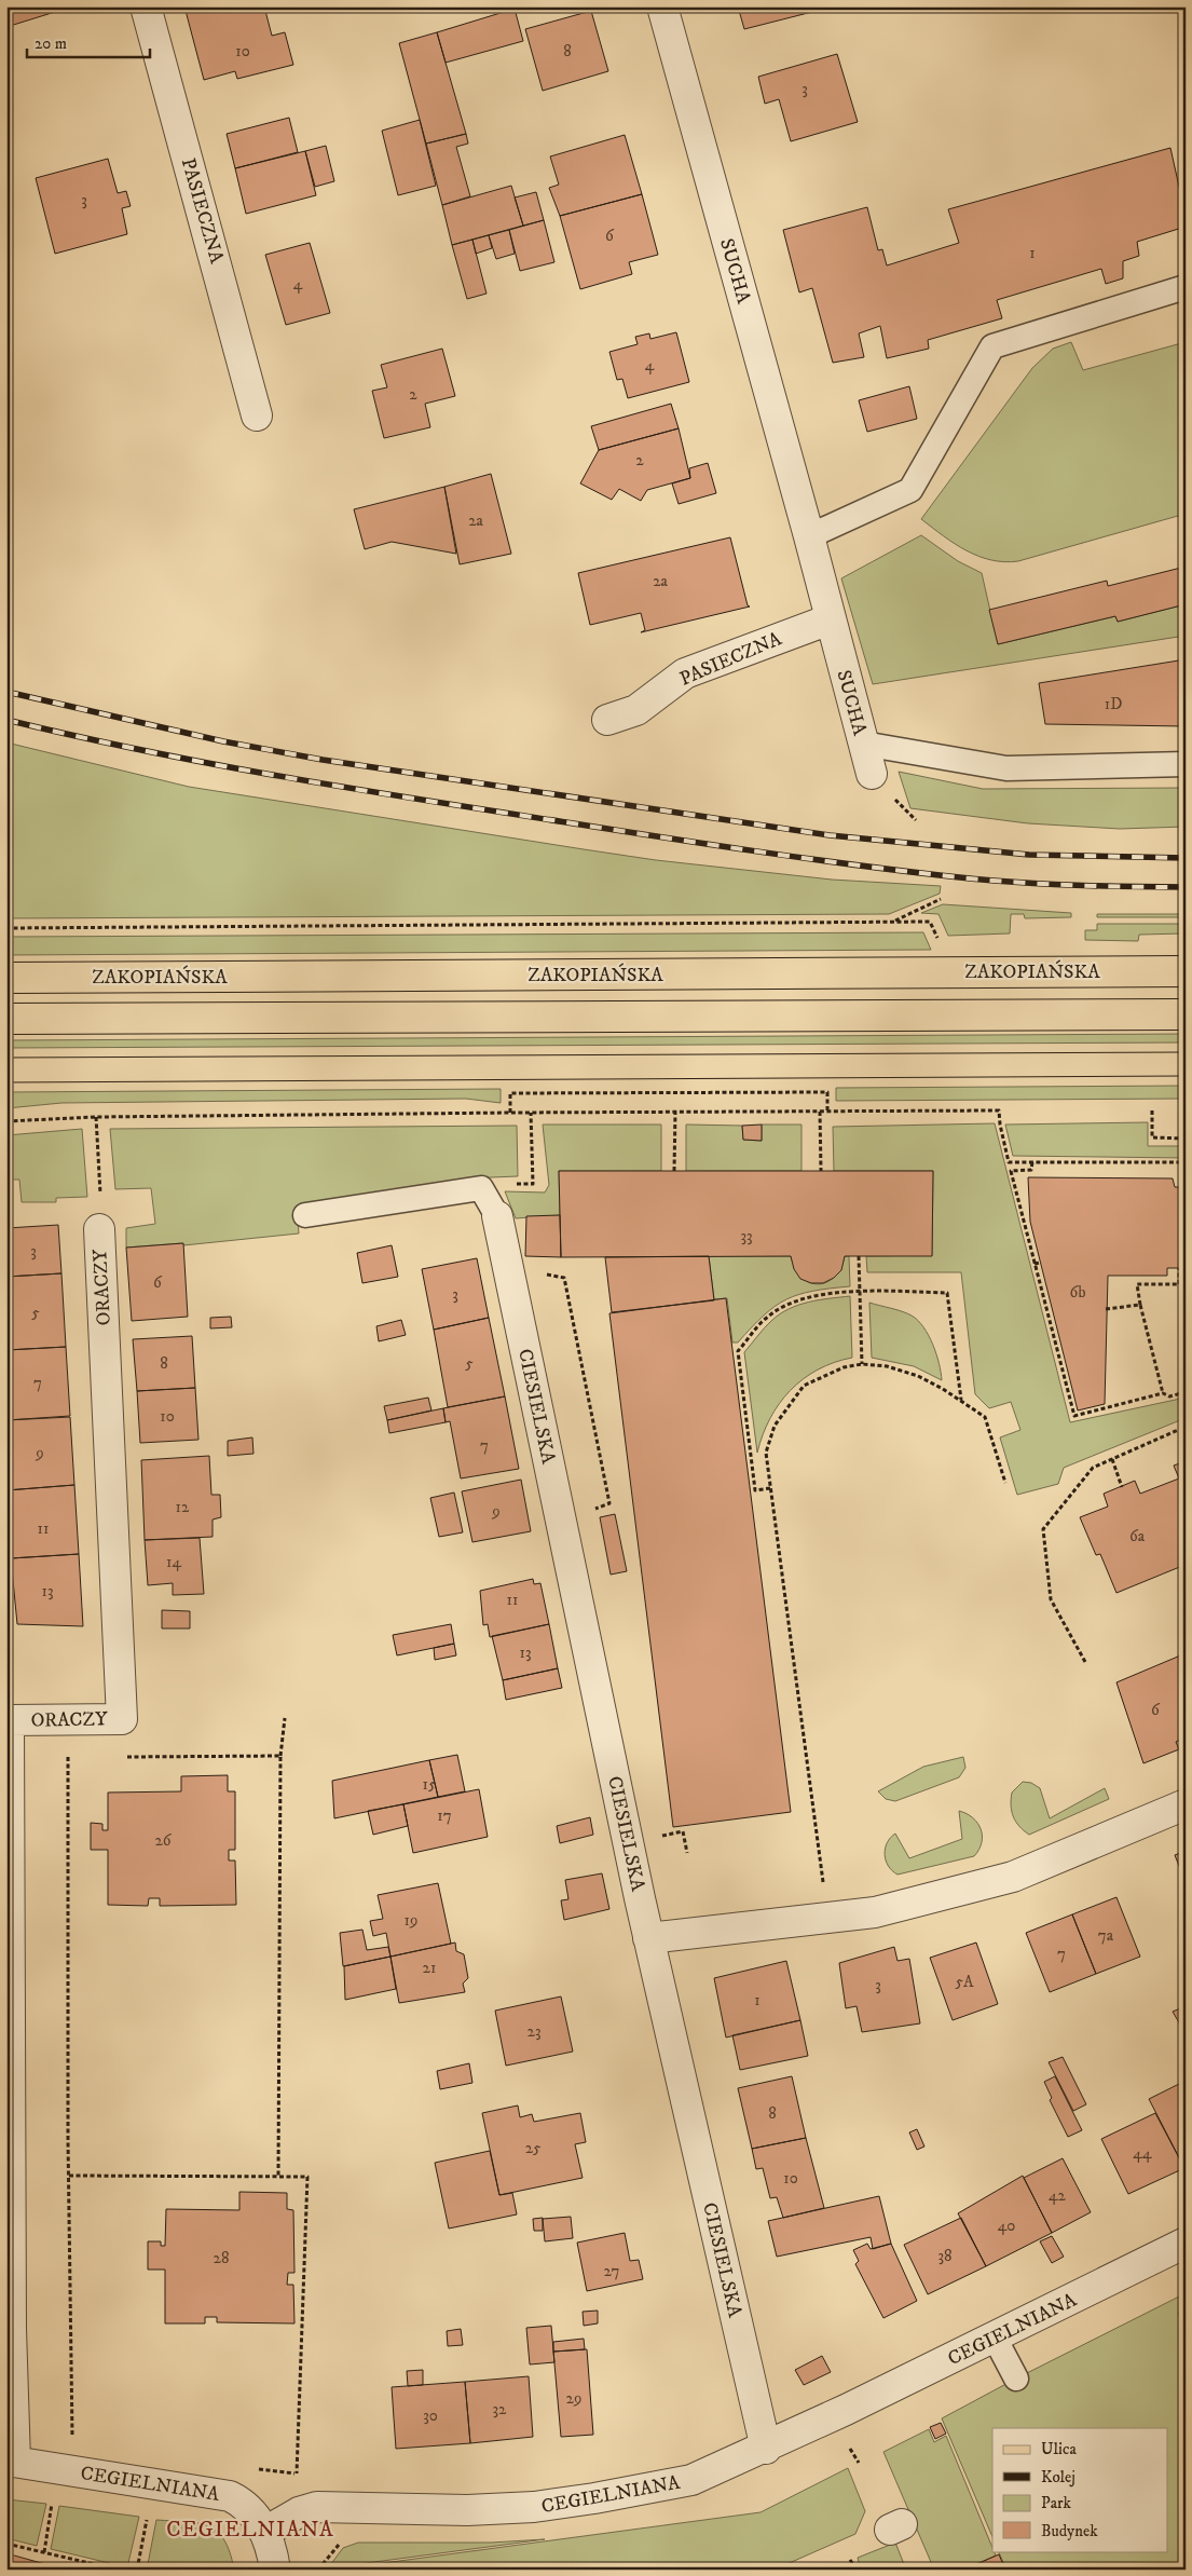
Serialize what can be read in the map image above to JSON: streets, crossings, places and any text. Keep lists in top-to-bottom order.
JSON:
{
  "streets": {
    "main road": ["ZAKOPIAŃSKA"],
    "street": [
      "PASIECZNA",
      "SUCHA",
      "ORACZY",
      "CIESIELSKA",
      "CEGIELNIANA"
    ]
  },
  "crossings": [
    ["PASIECZNA", "SUCHA"],
    ["ORACZY", "CEGIELNIANA"],
    ["CIESIELSKA", "CEGIELNIANA"]
  ],
  "districts": ["CEGIELNIANA"],
  "house_numbers": [
    "10",
    "8",
    "3",
    "3",
    "6",
    "1",
    "4",
    "4",
    "2",
    "2",
    "2a",
    "2a",
    "1D",
    "33",
    "3",
    "6",
    "6b",
    "3",
    "5",
    "8",
    "5",
    "7",
    "10",
    "7",
    "9",
    "12",
    "9",
    "11",
    "6a",
    "14",
    "13",
    "11",
    "13",
    "6",
    "15",
    "17",
    "26",
    "19",
    "7a",
    "7",
    "21",
    "5A",
    "3",
    "1",
    "23",
    "8",
    "25",
    "44",
    "10",
    "42",
    "40",
    "38",
    "28",
    "27",
    "29",
    "32",
    "30"
  ],
  "legend": [
    "Ulica",
    "Kolej",
    "Park",
    "Budynek"
  ],
  "scale_bar": "20 m"
}
